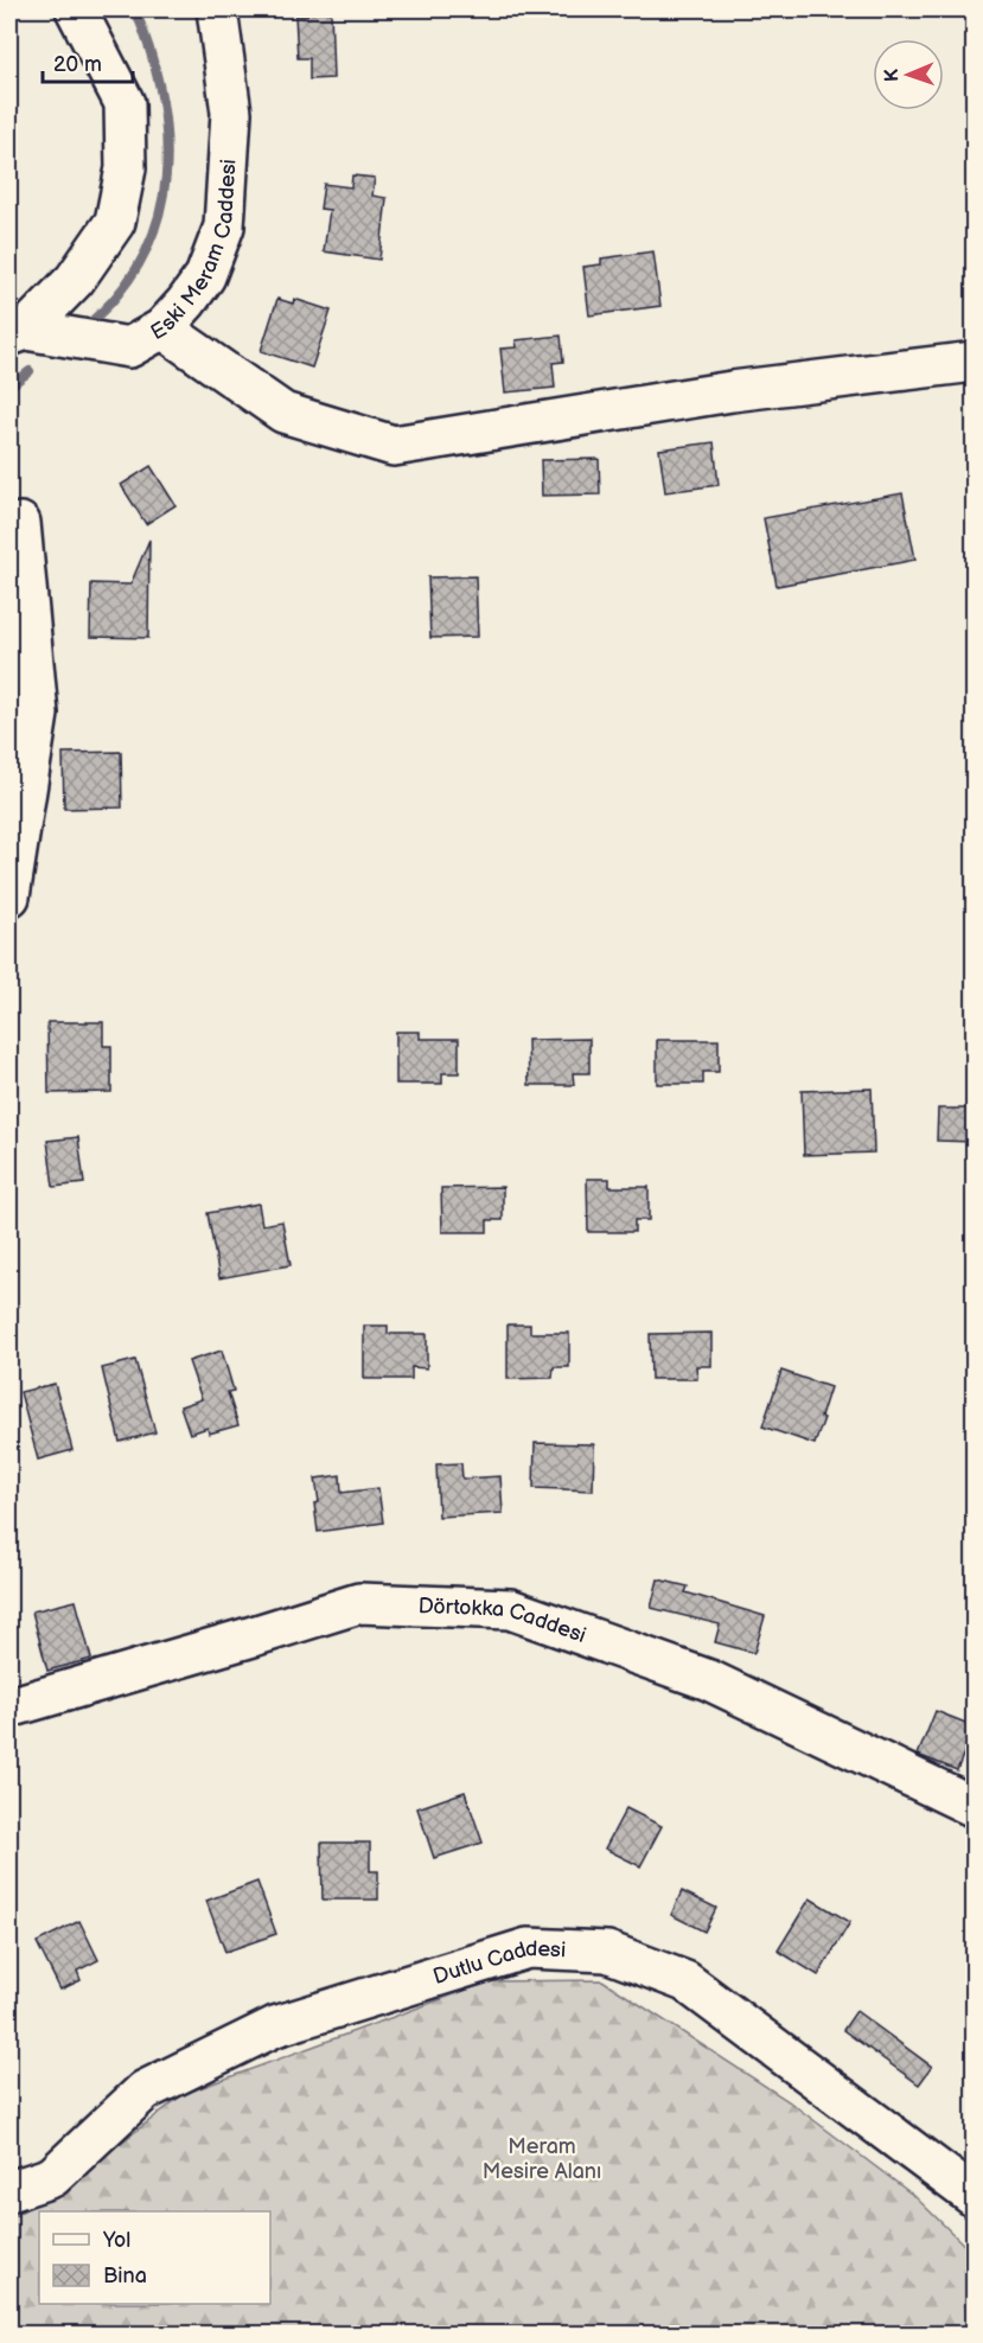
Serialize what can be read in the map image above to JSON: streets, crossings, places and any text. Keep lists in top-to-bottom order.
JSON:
{
  "streets": {
    "street": ["Eski Meram Caddesi", "Dörtokka Caddesi", "Dutlu Caddesi"]
  },
  "parks": ["Meram Mesire Alanı"],
  "legend": ["Yol", "Bina"],
  "scale_bar": "20 m",
  "north": "left"
}
